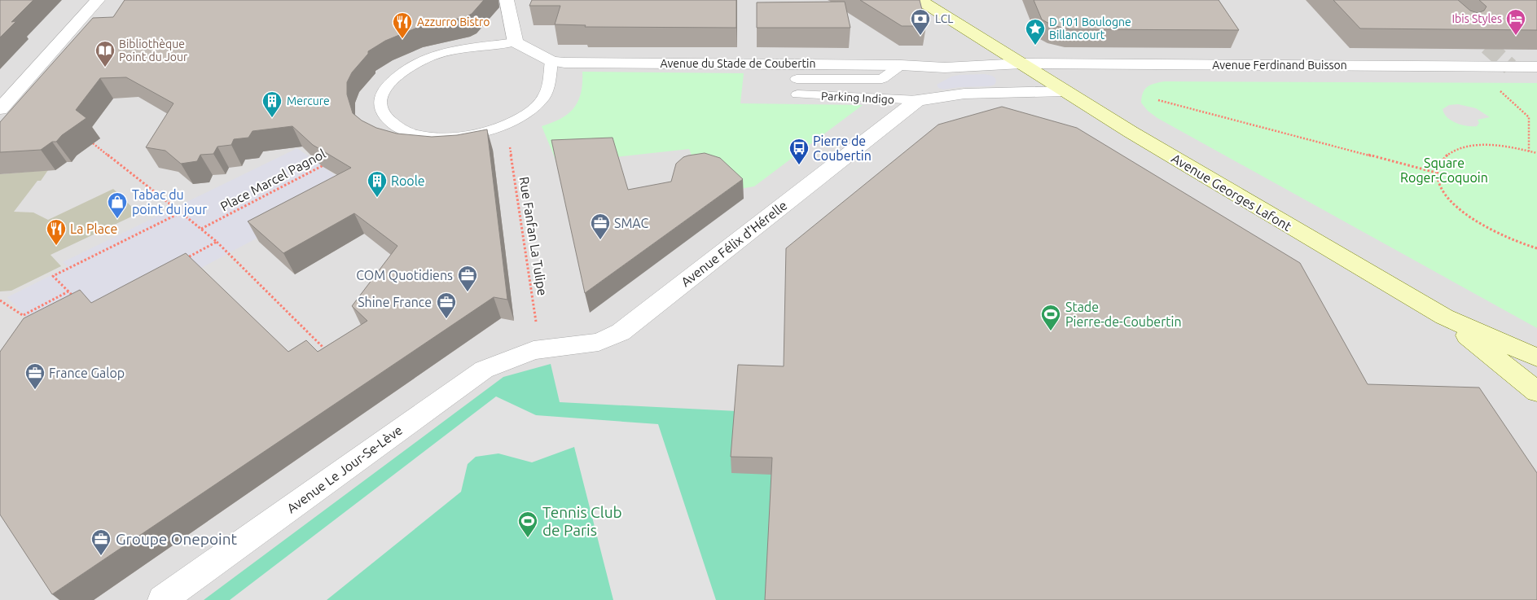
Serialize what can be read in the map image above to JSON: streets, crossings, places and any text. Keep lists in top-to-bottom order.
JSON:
{
  "streets": {
    "main road": ["Avenue Georges Lafont"],
    "street": [
      "Avenue du Stade de Coubertin",
      "Avenue Ferdinand Buisson",
      "Avenue Félix d'Hérelle",
      "Avenue Le Jour-Se-Lève"
    ],
    "lane": ["Parking Indigo"],
    "path": ["Place Marcel Pagnol", "Rue Fanfan La Tulipe"]
  },
  "crossings": [
    ["Avenue du Stade de Coubertin", "Parking Indigo"],
    ["Avenue du Stade de Coubertin", "Avenue Félix d'Hérelle"],
    ["Avenue Ferdinand Buisson", "Avenue Georges Lafont"],
    ["Parking Indigo", "Avenue Félix d'Hérelle"],
    ["Avenue Georges Lafont", "Avenue Félix d'Hérelle"],
    ["Rue Fanfan La Tulipe", "Avenue Félix d'Hérelle"],
    ["Rue Fanfan La Tulipe", "Avenue Le Jour-Se-Lève"],
    ["Avenue Félix d'Hérelle", "Avenue Le Jour-Se-Lève"]
  ],
  "parks": ["Square Roger-Coquoin"],
  "places": {
    "bank": ["LCL"],
    "hotel": ["Ibis Styles"],
    "restaurant": ["Azzurro Bistro", "La Place"],
    "place": ["D 101 Boulogne Billancourt"],
    "library": ["Bibliothèque Point du Jour"],
    "building": ["Mercure", "Roole"],
    "bus stop": ["Pierre de Coubertin"],
    "shop": ["Tabac du point du jour"],
    "office": [
      "SMAC",
      "COM Quotidiens",
      "Shine France",
      "France Galop",
      "Groupe Onepoint"
    ],
    "sports": ["Stade Pierre-de-Coubertin", "Tennis Club de Paris"]
  }
}
